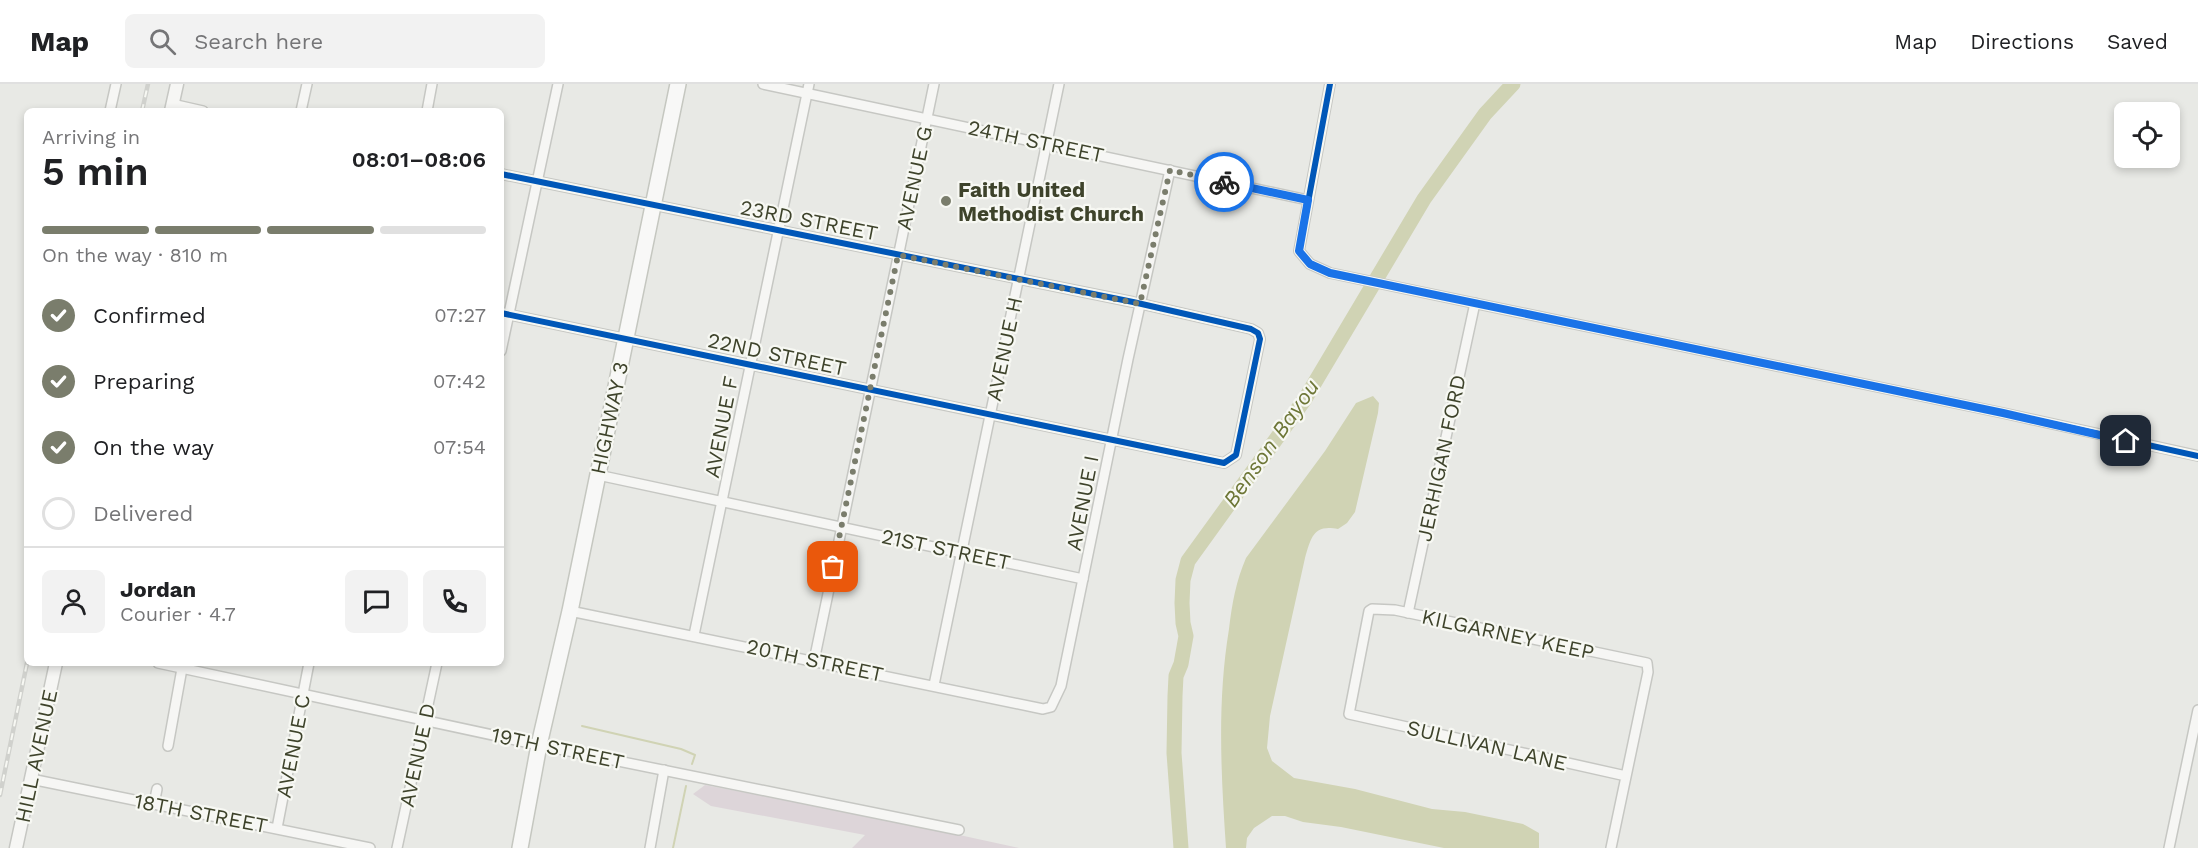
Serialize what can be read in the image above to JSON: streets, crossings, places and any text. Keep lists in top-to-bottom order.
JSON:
{
  "streets": {
    "main road": ["HIGHWAY 3"],
    "street": [
      "24TH STREET",
      "AVENUE G",
      "23RD STREET",
      "AVENUE H",
      "22ND STREET",
      "AVENUE F",
      "JERHIGAN FORD",
      "AVENUE I",
      "21ST STREET",
      "KILGARNEY KEEP",
      "20TH STREET",
      "SULLIVAN LANE",
      "AVENUE C",
      "19TH STREET",
      "AVENUE D",
      "HILL AVENUE",
      "18TH STREET"
    ]
  },
  "crossings": [
    ["24TH STREET", "AVENUE G"],
    ["24TH STREET", "AVENUE H"],
    ["24TH STREET", "AVENUE F"],
    ["24TH STREET", "AVENUE I"],
    ["AVENUE G", "23RD STREET"],
    ["AVENUE G", "22ND STREET"],
    ["AVENUE G", "21ST STREET"],
    ["AVENUE G", "20TH STREET"],
    ["23RD STREET", "AVENUE H"],
    ["23RD STREET", "22ND STREET"],
    ["23RD STREET", "HIGHWAY 3"],
    ["23RD STREET", "AVENUE F"],
    ["23RD STREET", "AVENUE I"],
    ["AVENUE H", "22ND STREET"],
    ["AVENUE H", "21ST STREET"],
    ["AVENUE H", "20TH STREET"],
    ["22ND STREET", "HIGHWAY 3"],
    ["22ND STREET", "AVENUE F"],
    ["22ND STREET", "AVENUE I"],
    ["HIGHWAY 3", "21ST STREET"],
    ["HIGHWAY 3", "20TH STREET"],
    ["HIGHWAY 3", "19TH STREET"],
    ["AVENUE F", "21ST STREET"],
    ["AVENUE F", "20TH STREET"],
    ["JERHIGAN FORD", "KILGARNEY KEEP"],
    ["AVENUE I", "21ST STREET"],
    ["AVENUE I", "20TH STREET"],
    ["KILGARNEY KEEP", "SULLIVAN LANE"],
    ["AVENUE C", "19TH STREET"],
    ["AVENUE C", "18TH STREET"],
    ["19TH STREET", "AVENUE D"],
    ["HILL AVENUE", "18TH STREET"]
  ],
  "water": ["Benson Bayou"],
  "places": ["Faith United Methodist Church"],
  "page": {
    "header": "Map",
    "search": "Search here",
    "nav": ["Map", "Directions", "Saved"],
    "heading": ["5 min", "Arriving in", "08:01–08:06"],
    "panel": ["Jordan", "Courier · 4.7"],
    "bar": "On the way · 810 m",
    "list": [
      ["Confirmed", "07:27"],
      ["Preparing", "07:42"],
      ["On the way", "07:54"],
      "Delivered"
    ]
  }
}
